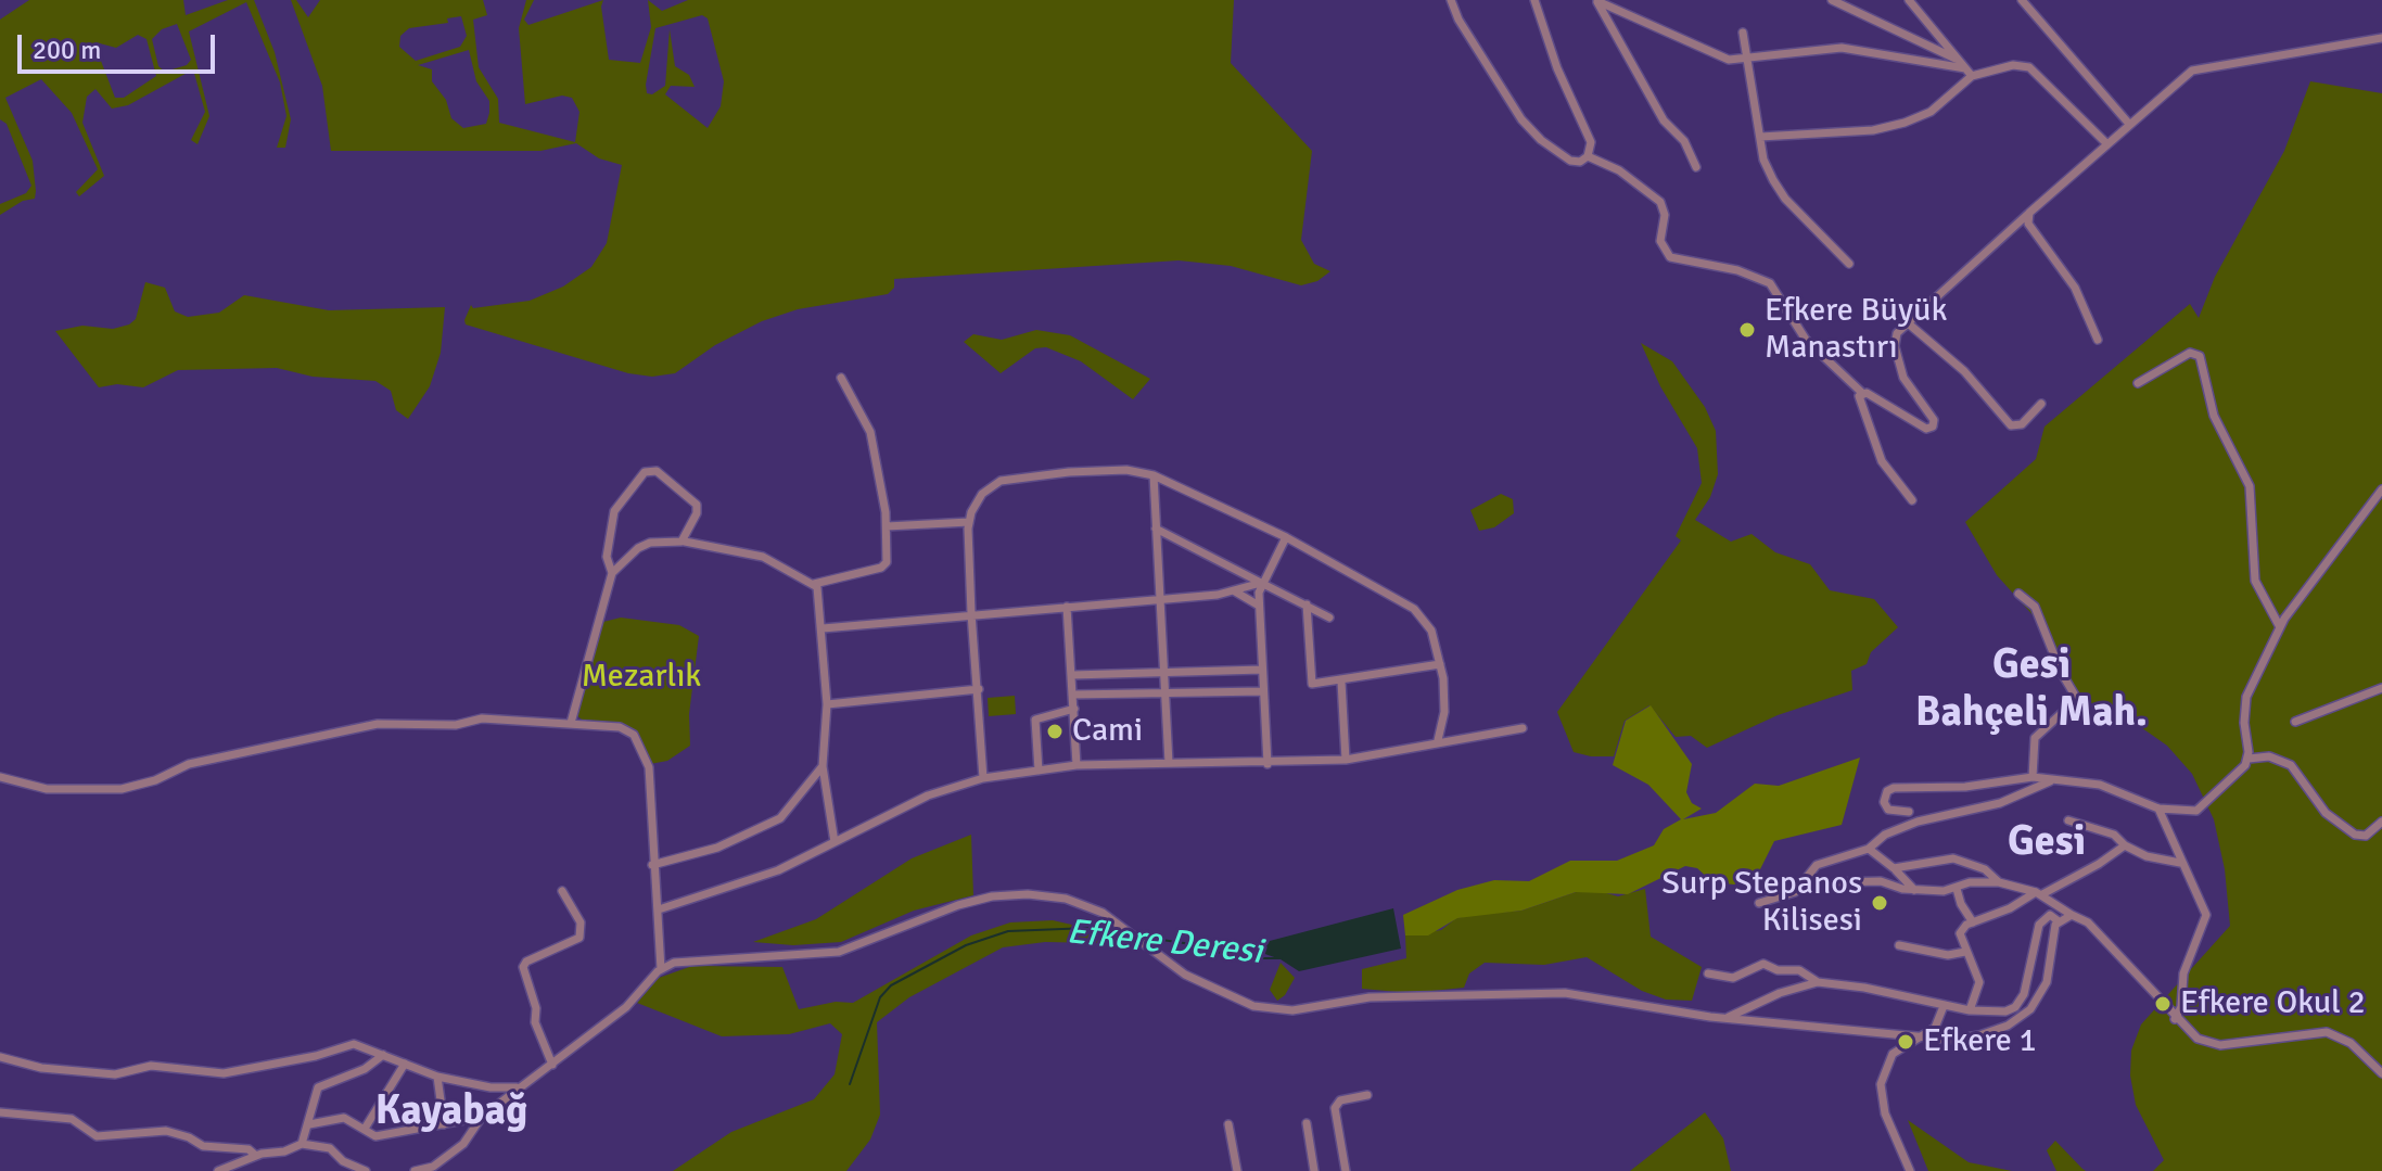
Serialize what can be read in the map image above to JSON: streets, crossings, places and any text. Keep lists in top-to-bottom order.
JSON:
{
  "districts": ["Gesi Bahçeli Mah.", "Gesi", "Kayabağ"],
  "water": ["Efkere Deresi"],
  "parks": ["Mezarlık"],
  "places": [
    "Efkere Büyük Manastırı",
    "Cami",
    "Surp Stepanos Kilisesi",
    "Efkere Okul 2",
    "Efkere 1"
  ],
  "scale_bar": "200 m"
}
